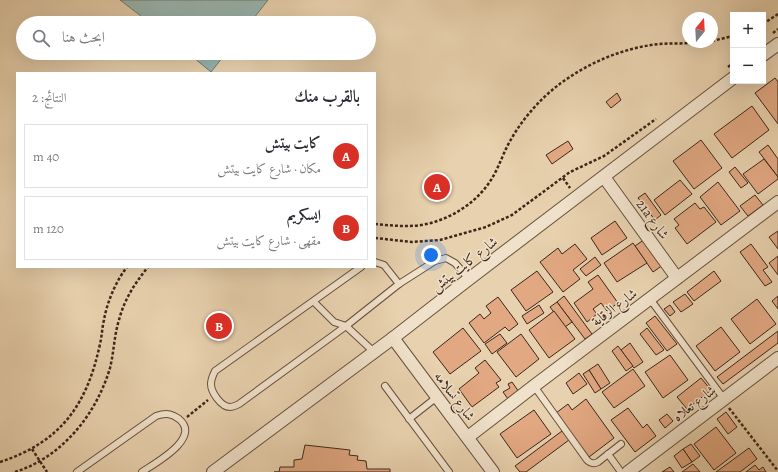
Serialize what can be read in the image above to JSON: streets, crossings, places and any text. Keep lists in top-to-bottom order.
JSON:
{
  "streets": {
    "street": [
      "21a شارع",
      "شارع كايت بيتش",
      "شارع الرقاية",
      "شارع تسلامه",
      "شارع تعلاه"
    ]
  },
  "crossings": [
    ["21a شارع", "شارع كايت بيتش"],
    ["21a شارع", "شارع الرقاية"],
    ["شارع كايت بيتش", "شارع تسلامه"],
    ["شارع الرقاية", "شارع تسلامه"]
  ],
  "north": "top",
  "page": {
    "map_buttons": ["+", "−"],
    "search": "ابحث هنا",
    "heading": ["بالقرب منك", "النتائج: 2"],
    "list": [
      {
        "mark": "A",
        "name": "كايت بيتش",
        "note": "مكان · شارع كايت بيتش",
        "value": "40 m"
      },
      {
        "mark": "B",
        "name": "ايسكريم",
        "note": "مقهى · شارع كايت بيتش",
        "value": "120 m"
      }
    ],
    "pins": ["A", "B"]
  }
}
